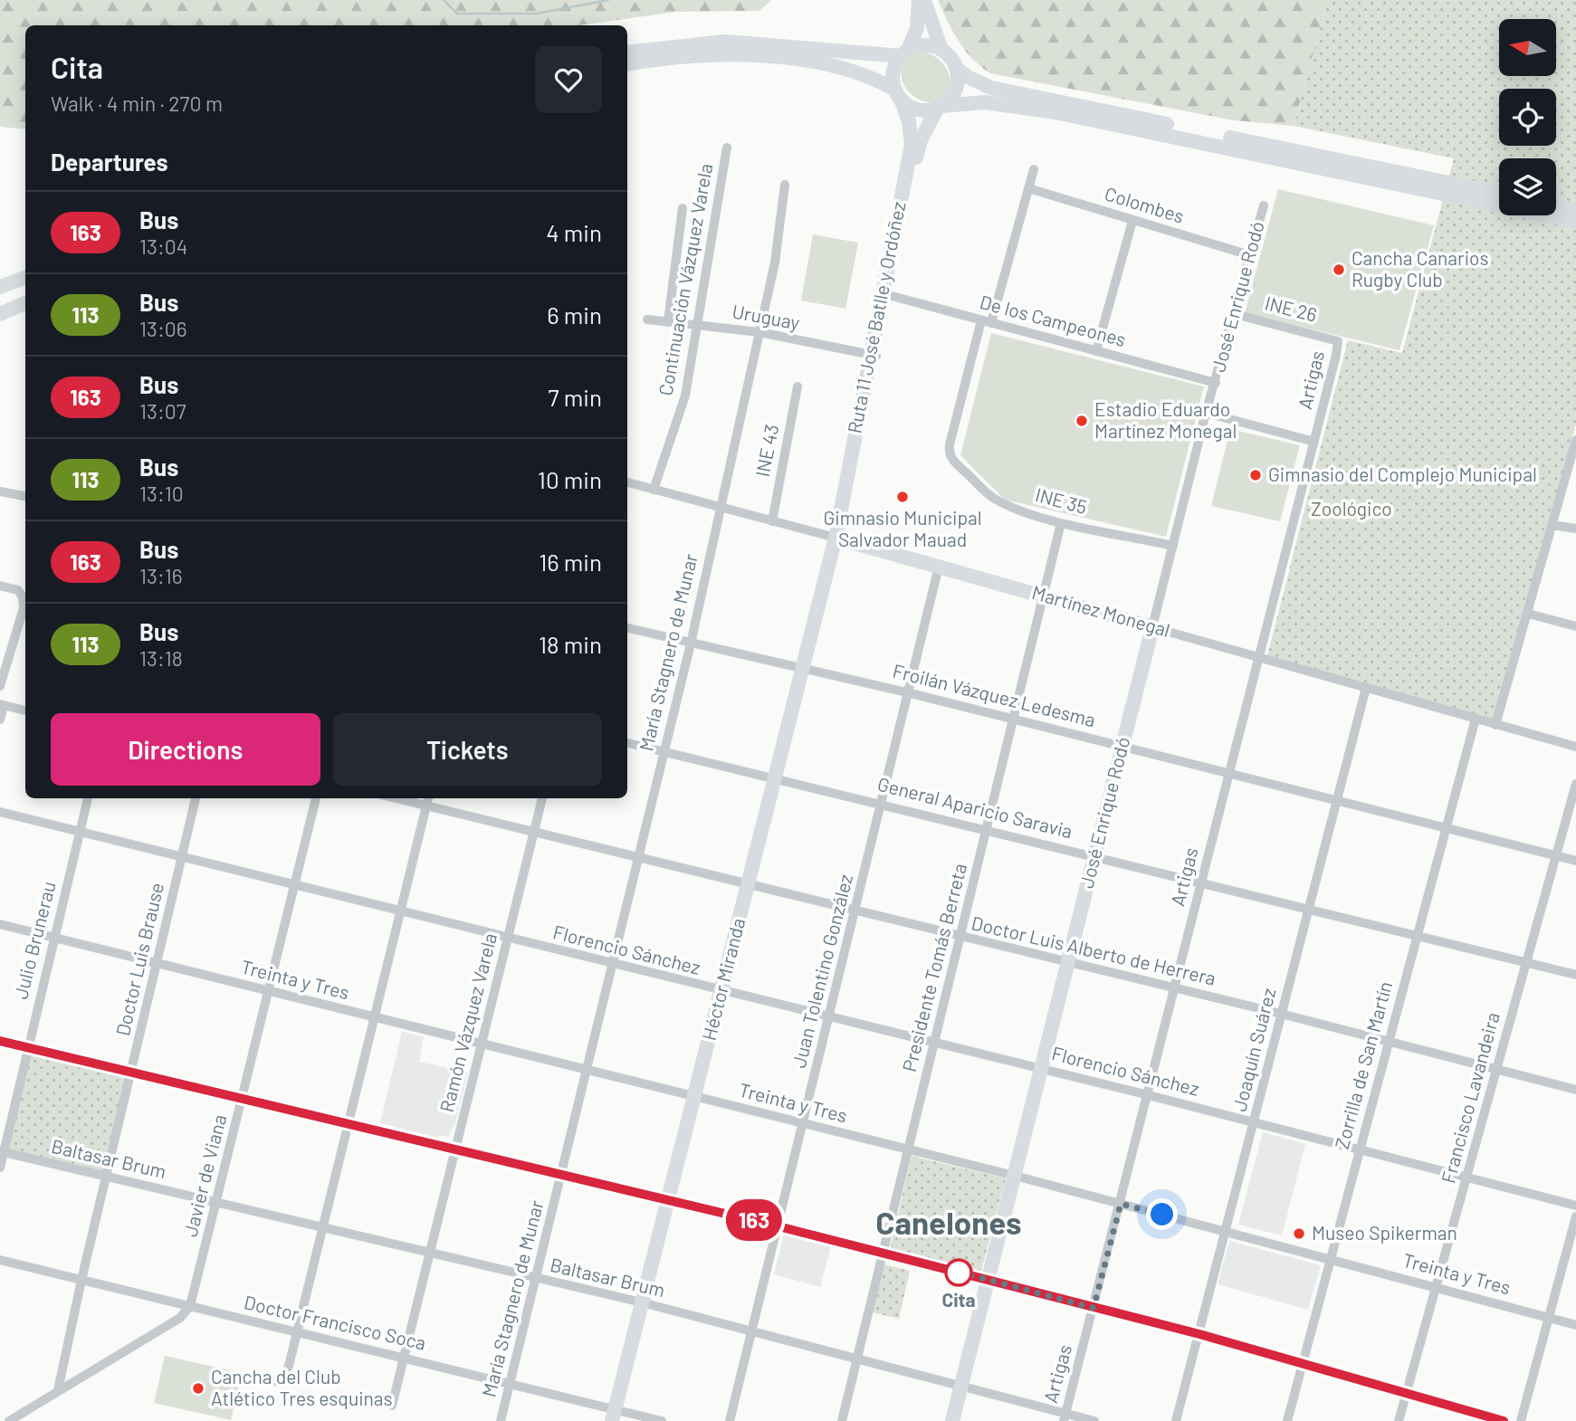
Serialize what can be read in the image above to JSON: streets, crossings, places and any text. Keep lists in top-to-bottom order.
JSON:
{
  "streets": {
    "highway": [
      "José Enrique Rodó",
      "Ruta 11 José Batlle y Ordóñez",
      "Martínez Monegal",
      "Héctor Miranda"
    ],
    "street": [
      "Colombes",
      "Continuación Vázquez Varela",
      "INE 26",
      "Uruguay",
      "De los Campeones",
      "Artigas",
      "INE 43",
      "INE 35",
      "María Stagnero de Munar",
      "Froilán Vázquez Ledesma",
      "General Aparicio Saravia",
      "Julio Brunerau",
      "Florencio Sánchez",
      "Doctor Luis Alberto de Herrera",
      "Doctor Luis Brause",
      "Presidente Tomás Berreta",
      "Juan Tolentino González",
      "Treinta y Tres",
      "Ramón Vázquez Varela",
      "Joaquín Suárez",
      "Zorrilla de San Martín",
      "Francisco Lavandeira",
      "Baltasar Brum",
      "Javier de Viana",
      "Doctor Francisco Soca"
    ]
  },
  "crossings": [
    ["Colombes", "José Enrique Rodó"],
    ["Continuación Vázquez Varela", "Uruguay"],
    ["Continuación Vázquez Varela", "Martínez Monegal"],
    ["José Enrique Rodó", "INE 26"],
    ["José Enrique Rodó", "De los Campeones"],
    ["José Enrique Rodó", "INE 35"],
    ["José Enrique Rodó", "Martínez Monegal"],
    ["José Enrique Rodó", "Froilán Vázquez Ledesma"],
    ["José Enrique Rodó", "General Aparicio Saravia"],
    ["José Enrique Rodó", "Florencio Sánchez"],
    ["José Enrique Rodó", "Doctor Luis Alberto de Herrera"],
    ["José Enrique Rodó", "Treinta y Tres"],
    ["José Enrique Rodó", "Baltasar Brum"],
    ["INE 26", "Artigas"],
    ["Uruguay", "Ruta 11 José Batlle y Ordóñez"],
    ["Uruguay", "María Stagnero de Munar"],
    ["Ruta 11 José Batlle y Ordóñez", "De los Campeones"],
    ["Ruta 11 José Batlle y Ordóñez", "Martínez Monegal"],
    ["Ruta 11 José Batlle y Ordóñez", "Héctor Miranda"],
    ["De los Campeones", "INE 35"],
    ["Artigas", "Martínez Monegal"],
    ["Artigas", "Froilán Vázquez Ledesma"],
    ["Artigas", "General Aparicio Saravia"],
    ["Artigas", "Florencio Sánchez"],
    ["Artigas", "Doctor Luis Alberto de Herrera"],
    ["Artigas", "Treinta y Tres"],
    ["Artigas", "Baltasar Brum"],
    ["INE 43", "Martínez Monegal"],
    ["INE 35", "Presidente Tomás Berreta"],
    ["Martínez Monegal", "María Stagnero de Munar"],
    ["Martínez Monegal", "Presidente Tomás Berreta"],
    ["Martínez Monegal", "Juan Tolentino González"],
    ["Martínez Monegal", "Héctor Miranda"],
    ["Martínez Monegal", "Joaquín Suárez"],
    ["Martínez Monegal", "Zorrilla de San Martín"],
    ["María Stagnero de Munar", "Froilán Vázquez Ledesma"],
    ["María Stagnero de Munar", "General Aparicio Saravia"],
    ["María Stagnero de Munar", "Florencio Sánchez"],
    ["María Stagnero de Munar", "Doctor Luis Alberto de Herrera"],
    ["María Stagnero de Munar", "Treinta y Tres"],
    ["María Stagnero de Munar", "Baltasar Brum"],
    ["María Stagnero de Munar", "Doctor Francisco Soca"],
    ["Froilán Vázquez Ledesma", "Presidente Tomás Berreta"],
    ["Froilán Vázquez Ledesma", "Juan Tolentino González"],
    ["Froilán Vázquez Ledesma", "Héctor Miranda"],
    ["Froilán Vázquez Ledesma", "Joaquín Suárez"],
    ["Froilán Vázquez Ledesma", "Zorrilla de San Martín"],
    ["Froilán Vázquez Ledesma", "Francisco Lavandeira"],
    ["General Aparicio Saravia", "Presidente Tomás Berreta"],
    ["General Aparicio Saravia", "Juan Tolentino González"],
    ["General Aparicio Saravia", "Héctor Miranda"],
    ["General Aparicio Saravia", "Joaquín Suárez"],
    ["General Aparicio Saravia", "Zorrilla de San Martín"],
    ["General Aparicio Saravia", "Francisco Lavandeira"],
    ["Julio Brunerau", "Florencio Sánchez"],
    ["Julio Brunerau", "Treinta y Tres"],
    ["Julio Brunerau", "Baltasar Brum"],
    ["Florencio Sánchez", "Doctor Luis Brause"],
    ["Florencio Sánchez", "Presidente Tomás Berreta"],
    ["Florencio Sánchez", "Juan Tolentino González"],
    ["Florencio Sánchez", "Héctor Miranda"],
    ["Florencio Sánchez", "Ramón Vázquez Varela"],
    ["Florencio Sánchez", "Joaquín Suárez"],
    ["Florencio Sánchez", "Zorrilla de San Martín"],
    ["Florencio Sánchez", "Francisco Lavandeira"],
    ["Florencio Sánchez", "Javier de Viana"],
    ["Doctor Luis Alberto de Herrera", "Presidente Tomás Berreta"],
    ["Doctor Luis Alberto de Herrera", "Juan Tolentino González"],
    ["Doctor Luis Alberto de Herrera", "Héctor Miranda"],
    ["Doctor Luis Alberto de Herrera", "Ramón Vázquez Varela"],
    ["Doctor Luis Alberto de Herrera", "Joaquín Suárez"],
    ["Doctor Luis Alberto de Herrera", "Zorrilla de San Martín"],
    ["Doctor Luis Alberto de Herrera", "Francisco Lavandeira"],
    ["Doctor Luis Brause", "Treinta y Tres"],
    ["Doctor Luis Brause", "Baltasar Brum"],
    ["Doctor Luis Brause", "Doctor Francisco Soca"],
    ["Presidente Tomás Berreta", "Treinta y Tres"],
    ["Presidente Tomás Berreta", "Baltasar Brum"],
    ["Juan Tolentino González", "Treinta y Tres"],
    ["Juan Tolentino González", "Baltasar Brum"],
    ["Héctor Miranda", "Treinta y Tres"],
    ["Héctor Miranda", "Baltasar Brum"],
    ["Héctor Miranda", "Doctor Francisco Soca"],
    ["Treinta y Tres", "Ramón Vázquez Varela"],
    ["Treinta y Tres", "Joaquín Suárez"],
    ["Treinta y Tres", "Zorrilla de San Martín"],
    ["Treinta y Tres", "Francisco Lavandeira"],
    ["Treinta y Tres", "Javier de Viana"],
    ["Ramón Vázquez Varela", "Baltasar Brum"],
    ["Ramón Vázquez Varela", "Doctor Francisco Soca"],
    ["Baltasar Brum", "Javier de Viana"],
    ["Javier de Viana", "Doctor Francisco Soca"]
  ],
  "districts": ["Canelones"],
  "parks": ["Zoológico"],
  "places": [
    "Cancha Canarios Rugby Club",
    "Estadio Eduardo Martínez Monegal",
    "Gimnasio del Complejo Municipal",
    "Gimnasio Municipal Salvador Mauad",
    "Museo Spikerman",
    "Cita",
    "Cancha del Club Atlético Tres esquinas"
  ],
  "lines": ["bus line 163"],
  "north": "left",
  "page": {
    "on_map": "163",
    "heading": [
      ["Cita", "Walk · 4 min · 270 m"],
      "Departures"
    ],
    "list": [
      {
        "mark": "163",
        "name": "Bus",
        "note": "13:04",
        "value": "4 min"
      },
      {
        "mark": "113",
        "name": "Bus",
        "note": "13:06",
        "value": "6 min"
      },
      {
        "mark": "163",
        "name": "Bus",
        "note": "13:07",
        "value": "7 min"
      },
      {
        "mark": "113",
        "name": "Bus",
        "note": "13:10",
        "value": "10 min"
      },
      {
        "mark": "163",
        "name": "Bus",
        "note": "13:16",
        "value": "16 min"
      },
      {
        "mark": "113",
        "name": "Bus",
        "note": "13:18",
        "value": "18 min"
      }
    ],
    "buttons": ["Directions", "Tickets"]
  }
}
